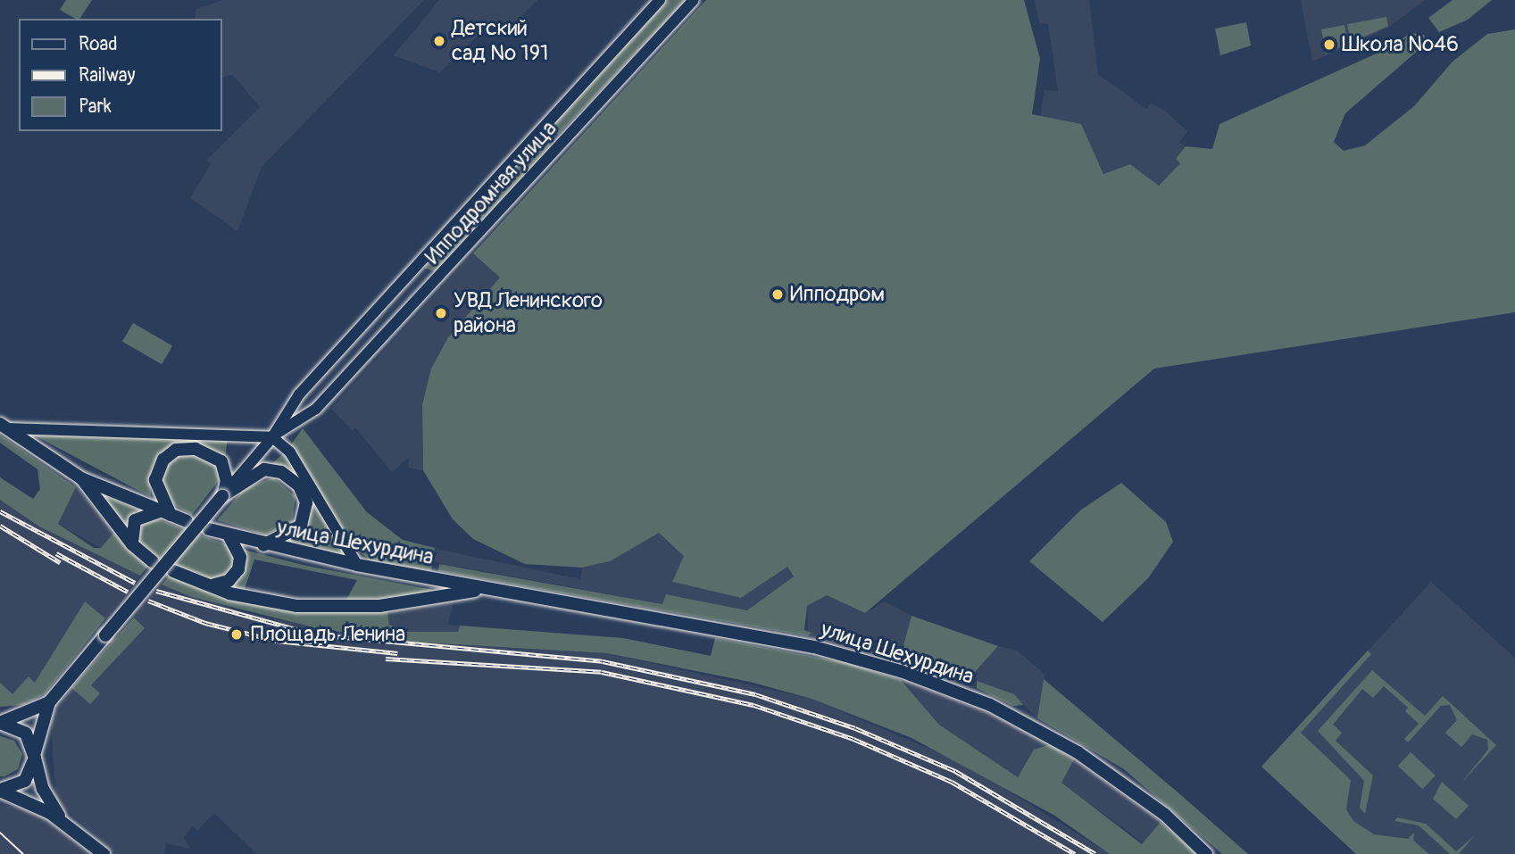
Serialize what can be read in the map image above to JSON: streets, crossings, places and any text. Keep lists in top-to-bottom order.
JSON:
{
  "streets": {
    "main road": ["улица Шехурдина"],
    "street": ["Ипподромная улица"]
  },
  "places": [
    "Детский сад № 191",
    "Школа №46",
    "Ипподром",
    "УВД Ленинского района",
    "Площадь Ленина"
  ],
  "legend": ["Road", "Railway", "Park"]
}
